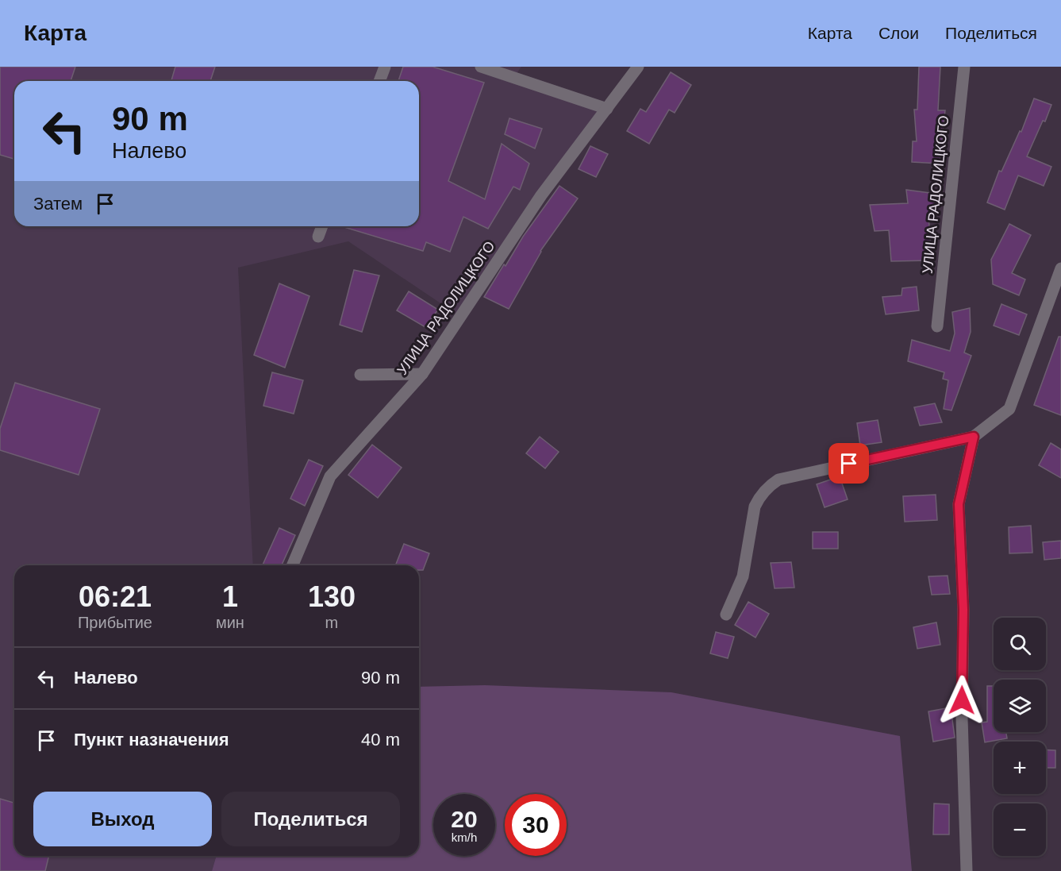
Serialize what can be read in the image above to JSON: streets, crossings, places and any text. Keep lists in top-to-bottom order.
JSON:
{
  "streets": {
    "street": ["УЛИЦА РАДОЛИЦКОГО"]
  },
  "page": {
    "header": "Карта",
    "nav": ["Карта", "Слои", "Поделиться"],
    "turn": ["90 m", "Налево"],
    "then": "Затем",
    "eta": [
      "06:21",
      "Прибытие",
      "1",
      "мин",
      "130",
      "m"
    ],
    "map_buttons": ["+", "−"],
    "list": [
      {
        "name": "Налево",
        "value": "90 m"
      },
      {
        "name": "Пункт назначения",
        "value": "40 m"
      }
    ],
    "buttons": ["Выход", "Поделиться"],
    "speed": "20 km/h",
    "limit": "30"
  }
}
